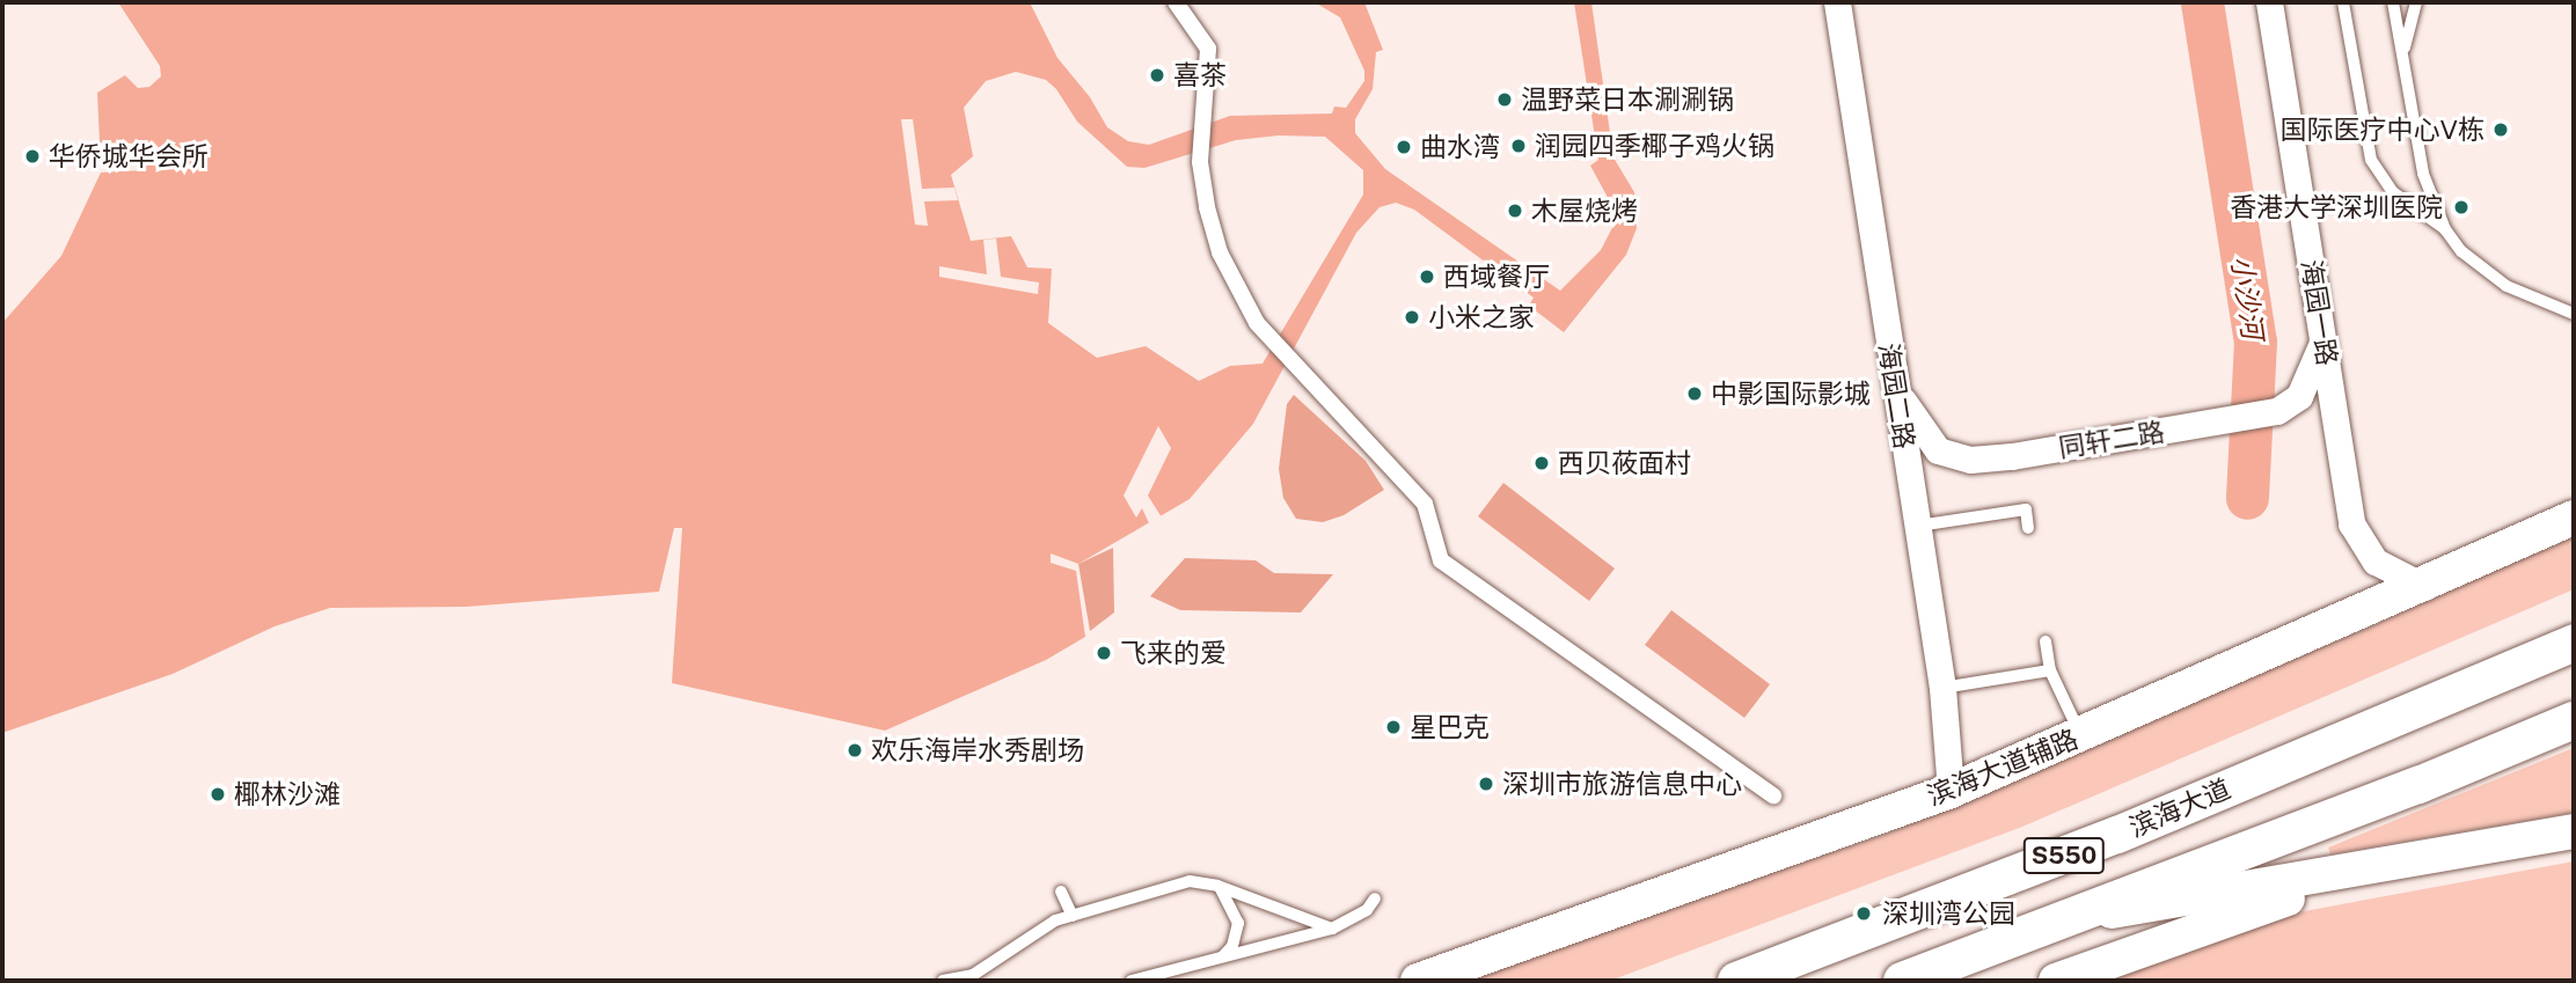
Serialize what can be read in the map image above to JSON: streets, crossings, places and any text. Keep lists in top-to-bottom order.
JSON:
{
  "streets": {
    "highway": ["滨海大道", "S550"],
    "main road": ["滨海大道辅路"],
    "street": ["海园一路", "海园二路", "同轩二路"]
  },
  "crossings": [
    ["海园一路", "同轩二路"],
    ["海园一路", "滨海大道辅路"],
    ["海园二路", "同轩二路"],
    ["海园二路", "滨海大道辅路"]
  ],
  "water": ["小沙河"],
  "places": [
    "喜茶",
    "温野菜日本涮涮锅",
    "国际医疗中心V栋",
    "润园四季椰子鸡火锅",
    "曲水湾",
    "华侨城华会所",
    "香港大学深圳医院",
    "木屋烧烤",
    "西域餐厅",
    "小米之家",
    "中影国际影城",
    "西贝莜面村",
    "飞来的爱",
    "星巴克",
    "欢乐海岸水秀剧场",
    "深圳市旅游信息中心",
    "椰林沙滩",
    "深圳湾公园"
  ]
}
